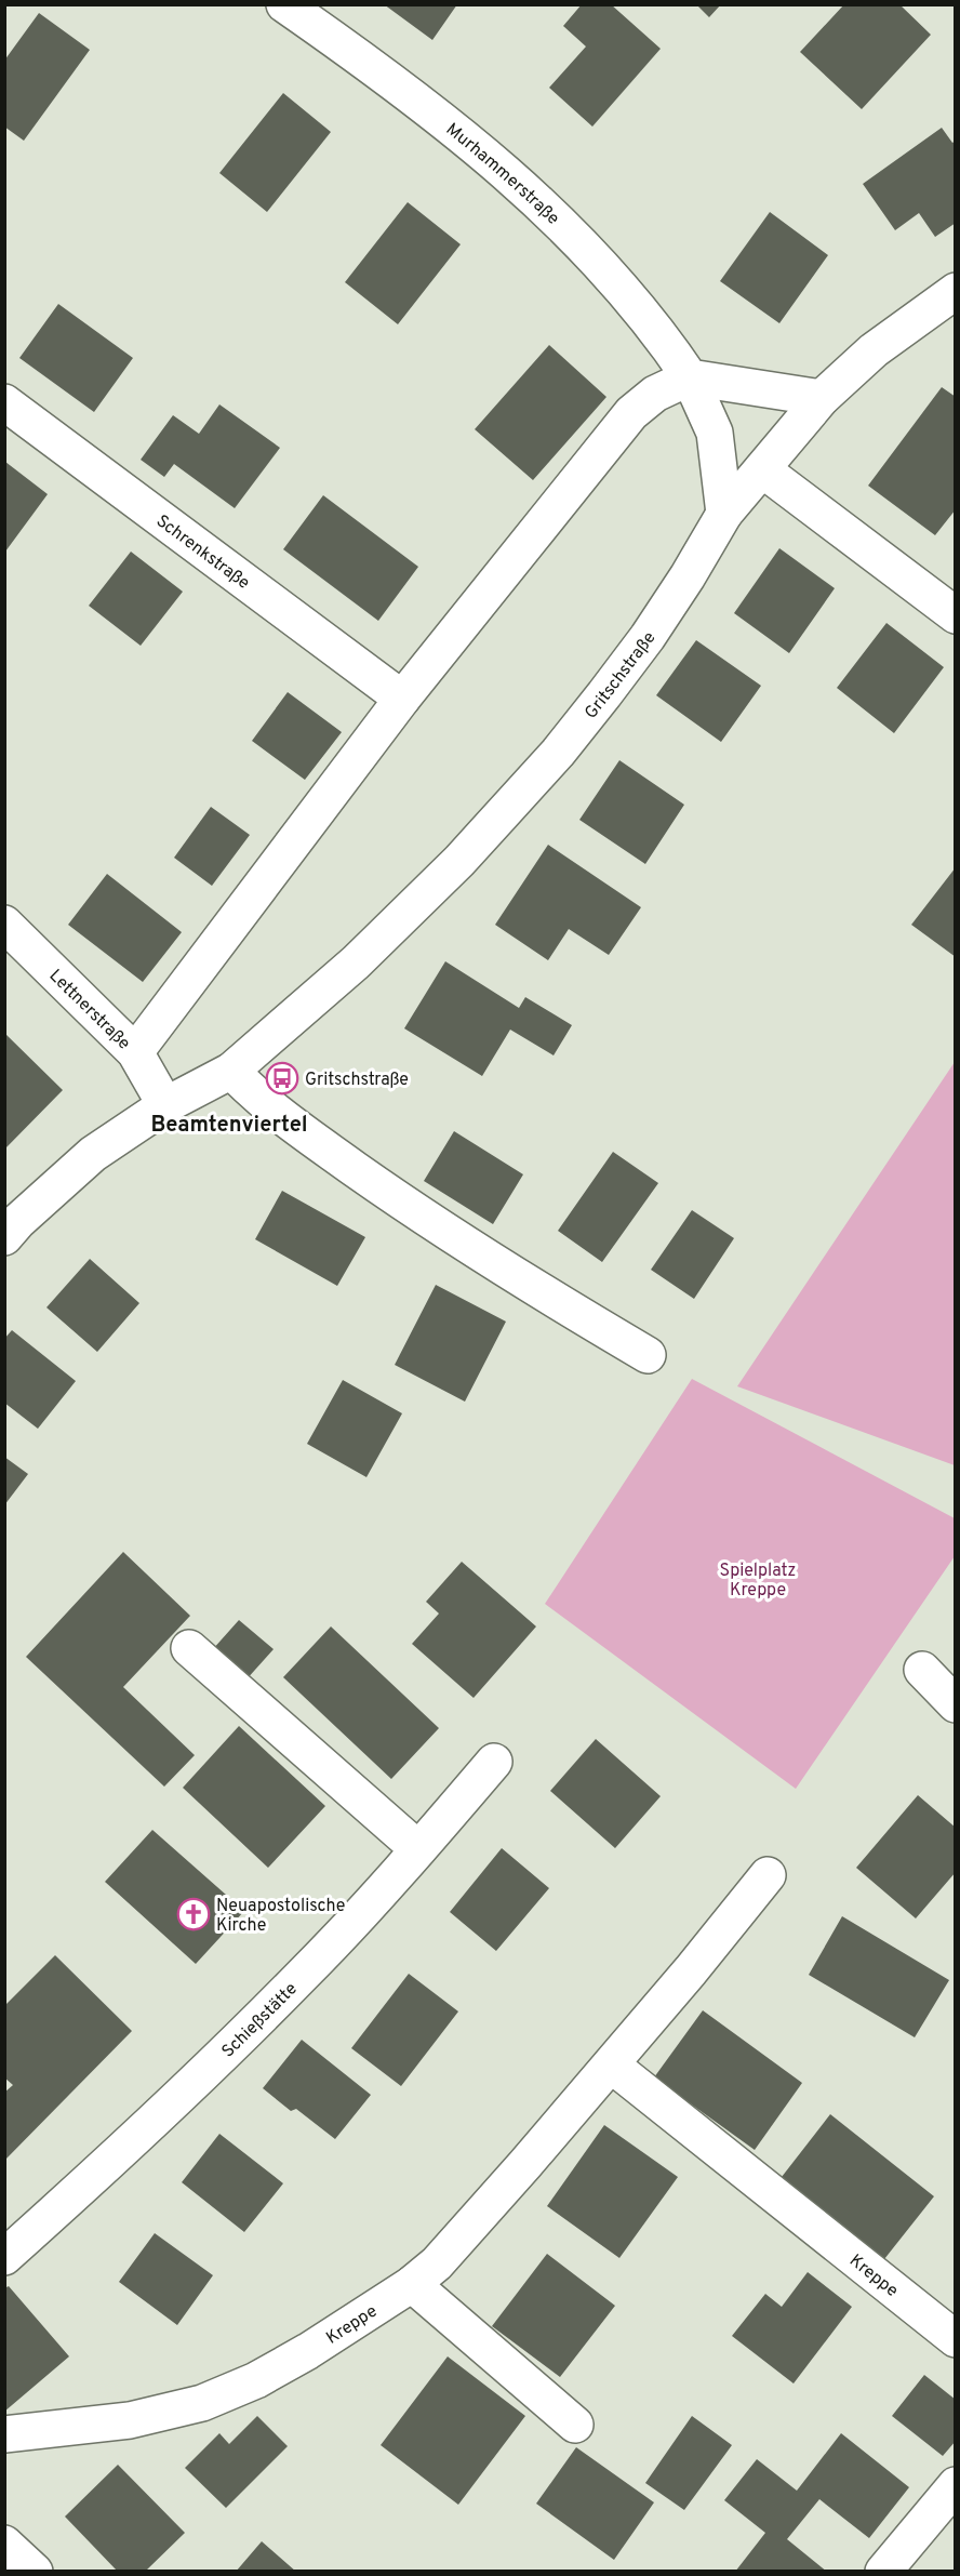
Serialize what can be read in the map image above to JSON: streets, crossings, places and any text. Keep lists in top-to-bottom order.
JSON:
{
  "streets": {
    "street": [
      "Murhammerstraße",
      "Schrenkstraße",
      "Gritschstraße",
      "Lettnerstraße",
      "Schießstätte",
      "Kreppe"
    ]
  },
  "crossings": [
    ["Murhammerstraße", "Gritschstraße"],
    ["Gritschstraße", "Lettnerstraße"]
  ],
  "districts": ["Beamtenviertel"],
  "parks": ["Spielplatz Kreppe"],
  "places": {
    "bus stop": ["Gritschstraße"],
    "church": ["Neuapostolische Kirche"]
  }
}
